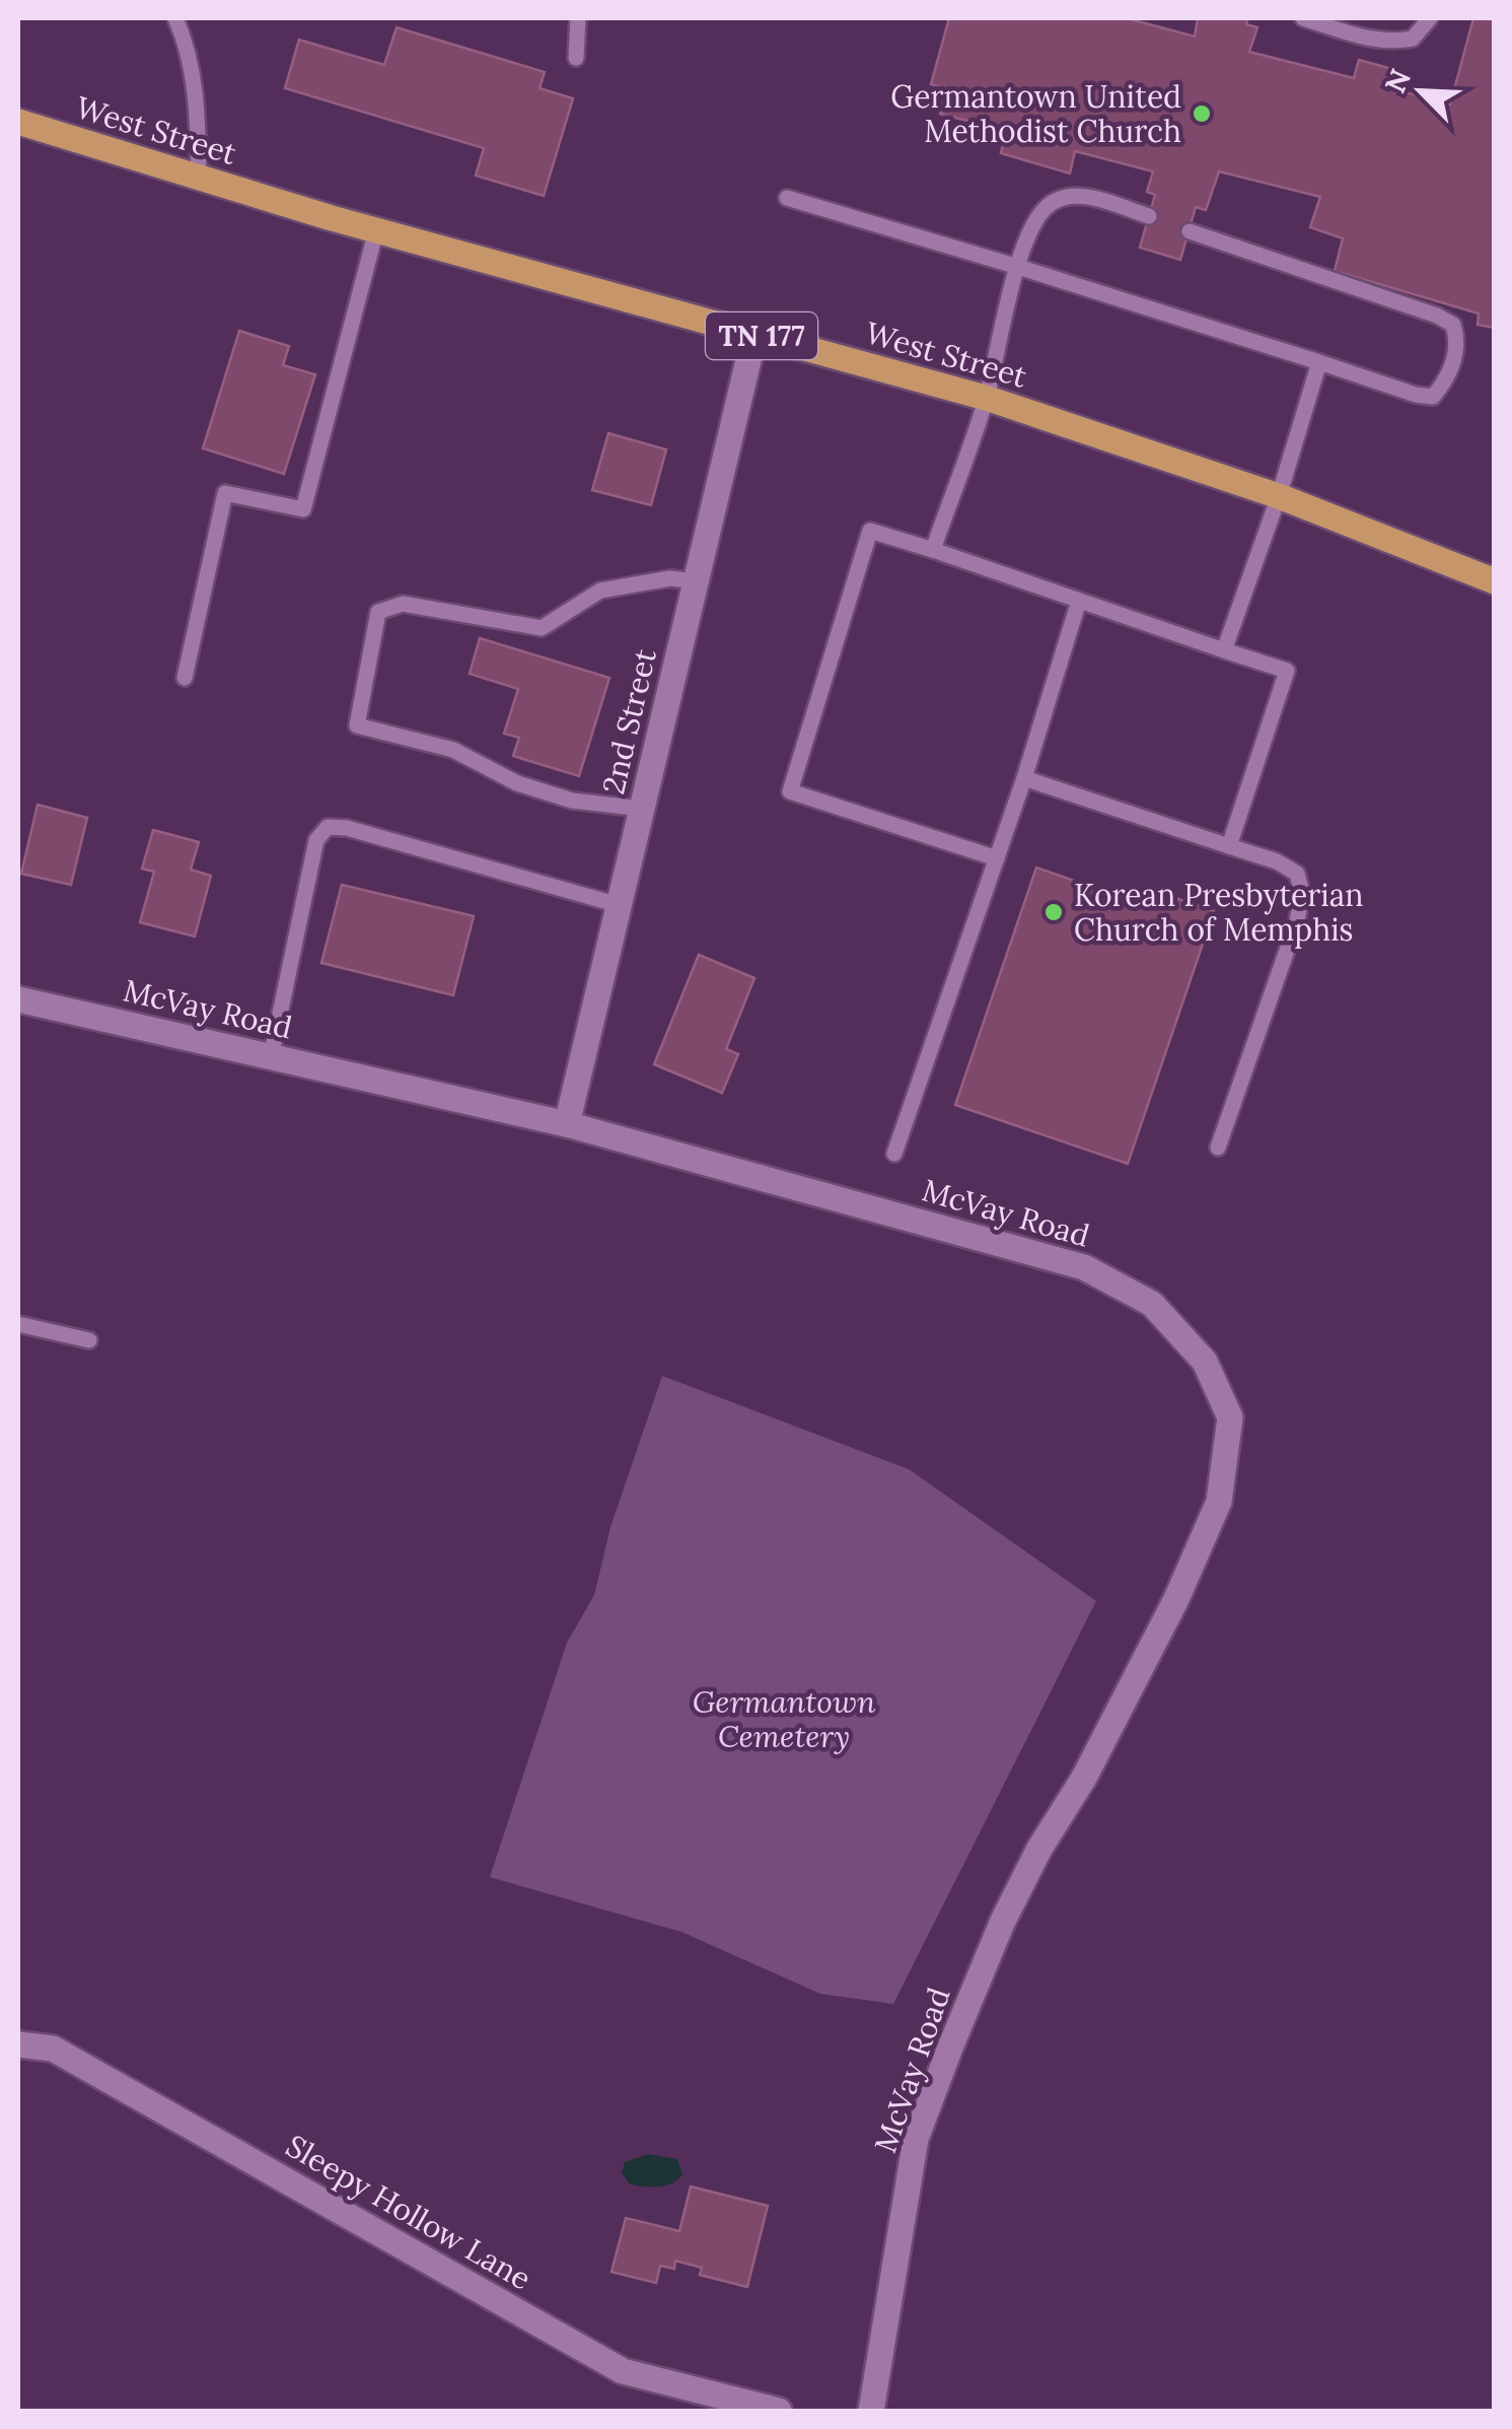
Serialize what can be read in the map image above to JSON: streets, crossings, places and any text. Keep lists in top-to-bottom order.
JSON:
{
  "streets": {
    "main road": ["West Street", "TN 177"],
    "street": ["2nd Street", "McVay Road", "Sleepy Hollow Lane"]
  },
  "crossings": [
    ["West Street", "2nd Street"],
    ["2nd Street", "McVay Road"]
  ],
  "parks": ["Germantown Cemetery"],
  "places": ["Germantown United Methodist Church", "Korean Presbyterian Church of Memphis"],
  "north": "top left"
}
